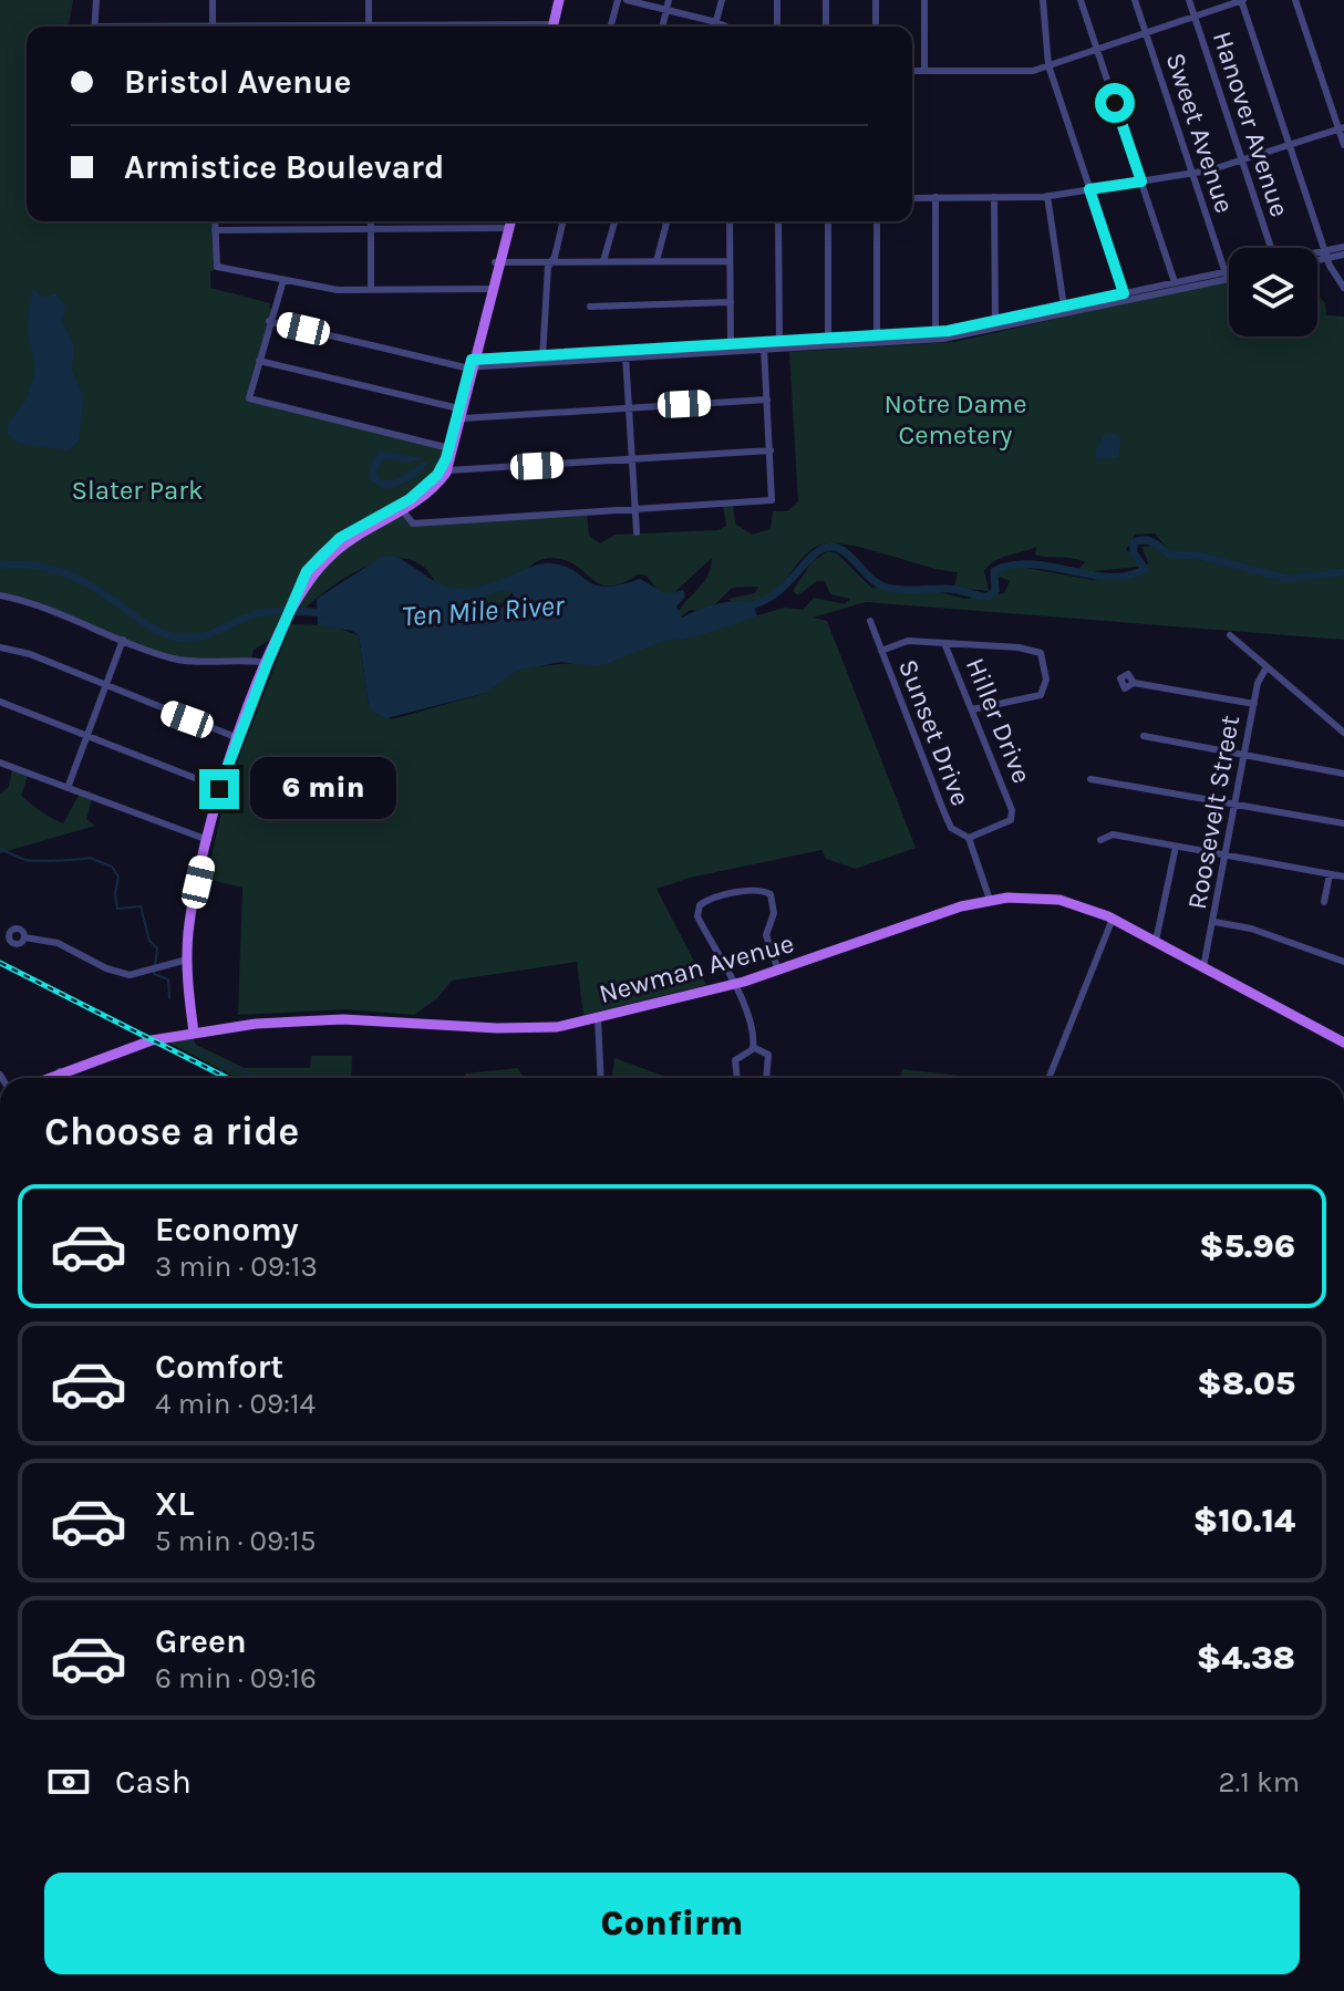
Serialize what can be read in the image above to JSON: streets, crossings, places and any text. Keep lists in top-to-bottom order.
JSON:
{
  "streets": {
    "main road": ["Newman Avenue"],
    "street": [
      "Hanover Avenue",
      "Sweet Avenue",
      "Hiller Drive",
      "Sunset Drive",
      "Roosevelt Street"
    ]
  },
  "crossings": [
    ["Hiller Drive", "Sunset Drive"],
    ["Sunset Drive", "Newman Avenue"],
    ["Roosevelt Street", "Newman Avenue"]
  ],
  "water": ["Ten Mile River"],
  "parks": ["Notre Dame Cemetery", "Slater Park"],
  "page": {
    "banner": ["Bristol Avenue", "Armistice Boulevard"],
    "bubble": "6 min",
    "heading": "Choose a ride",
    "list": [
      {
        "name": "Economy",
        "note": "3 min · 09:13",
        "value": "$5.96"
      },
      {
        "name": "Comfort",
        "note": "4 min · 09:14",
        "value": "$8.05"
      },
      {
        "name": "XL",
        "note": "5 min · 09:15",
        "value": "$10.14"
      },
      {
        "name": "Green",
        "note": "6 min · 09:16",
        "value": "$4.38"
      }
    ],
    "pay": ["Cash", "2.1 km"],
    "buttons": "Confirm"
  }
}
